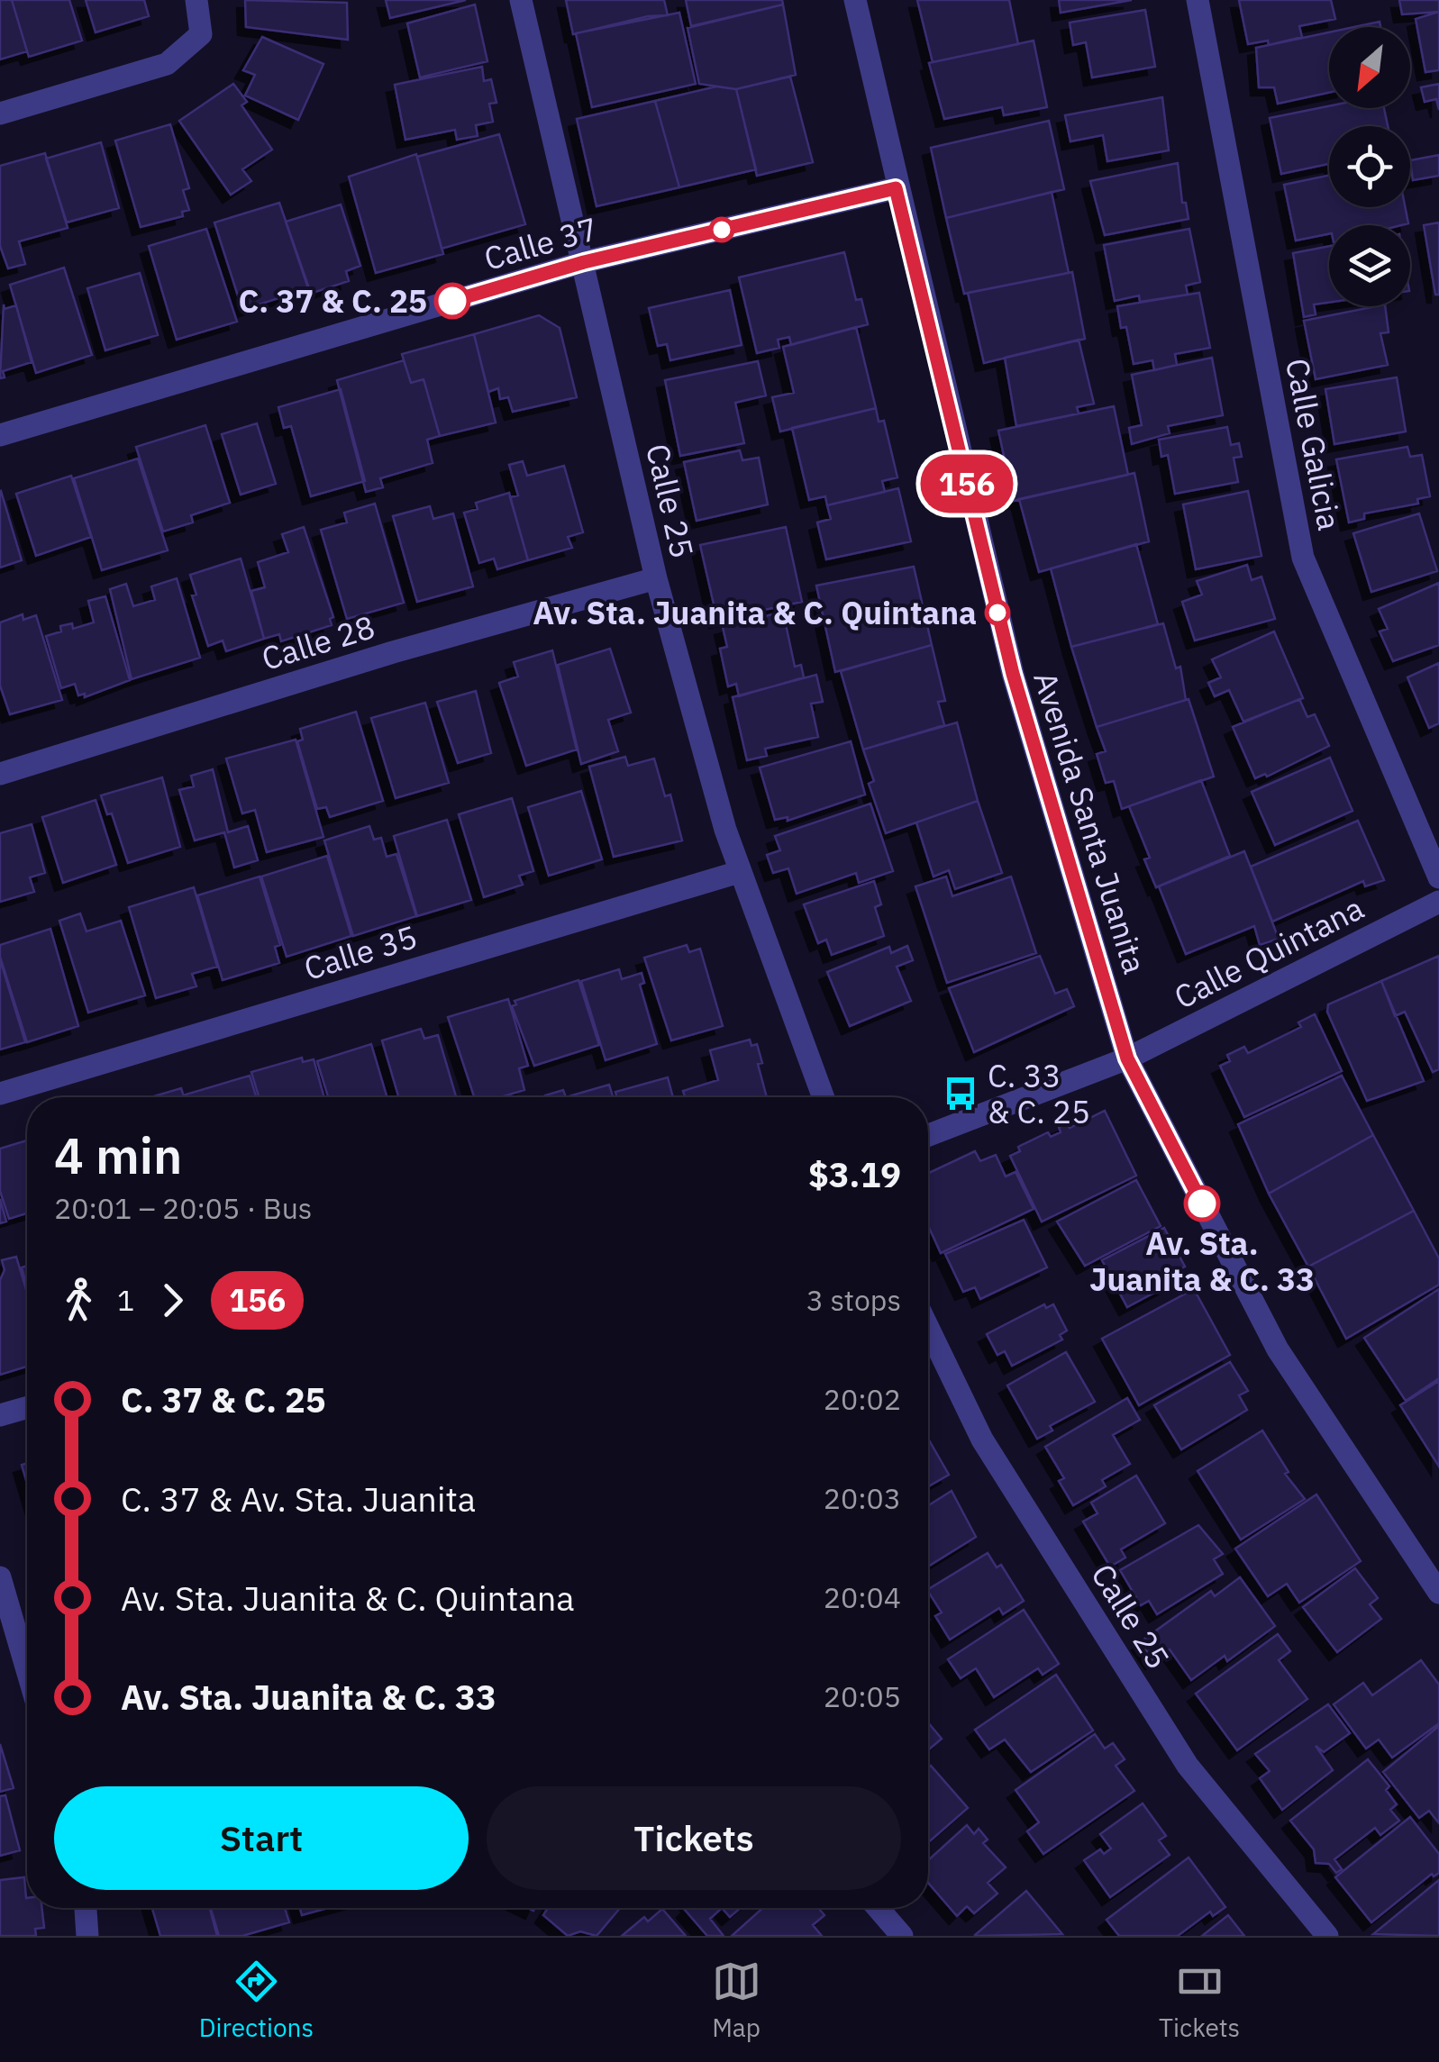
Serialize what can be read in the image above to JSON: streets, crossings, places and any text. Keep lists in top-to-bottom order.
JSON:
{
  "streets": {
    "street": [
      "Calle 37",
      "Calle Galicia",
      "Calle 25",
      "Calle 28",
      "Avenida Santa Juanita",
      "Calle 35",
      "Calle Quintana"
    ]
  },
  "crossings": [
    ["Calle 37", "Calle 25"],
    ["Calle 37", "Avenida Santa Juanita"],
    ["Calle 25", "Calle 28"],
    ["Calle 25", "Calle 35"],
    ["Avenida Santa Juanita", "Calle Quintana"]
  ],
  "places": {
    "other": ["C. 37 & C. 25", "Av. Sta. Juanita & C. Quintana", "Av. Sta. Juanita & C. 33"],
    "bus stop": ["C. 33 & C. 25"]
  },
  "lines": ["bus line 156"],
  "north": "bottom left",
  "page": {
    "on_map": "156",
    "heading": ["4 min", "20:01 – 20:05 · Bus", "$3.19"],
    "legs": ["1", "156", "3 stops"],
    "list": [
      {
        "name": "C. 37 & C. 25",
        "value": "20:02"
      },
      {
        "name": "C. 37 & Av. Sta. Juanita",
        "value": "20:03"
      },
      {
        "name": "Av. Sta. Juanita & C. Quintana",
        "value": "20:04"
      },
      {
        "name": "Av. Sta. Juanita & C. 33",
        "value": "20:05"
      }
    ],
    "buttons": ["Start", "Tickets"],
    "tabs": ["Directions", "Map", "Tickets"]
  }
}
